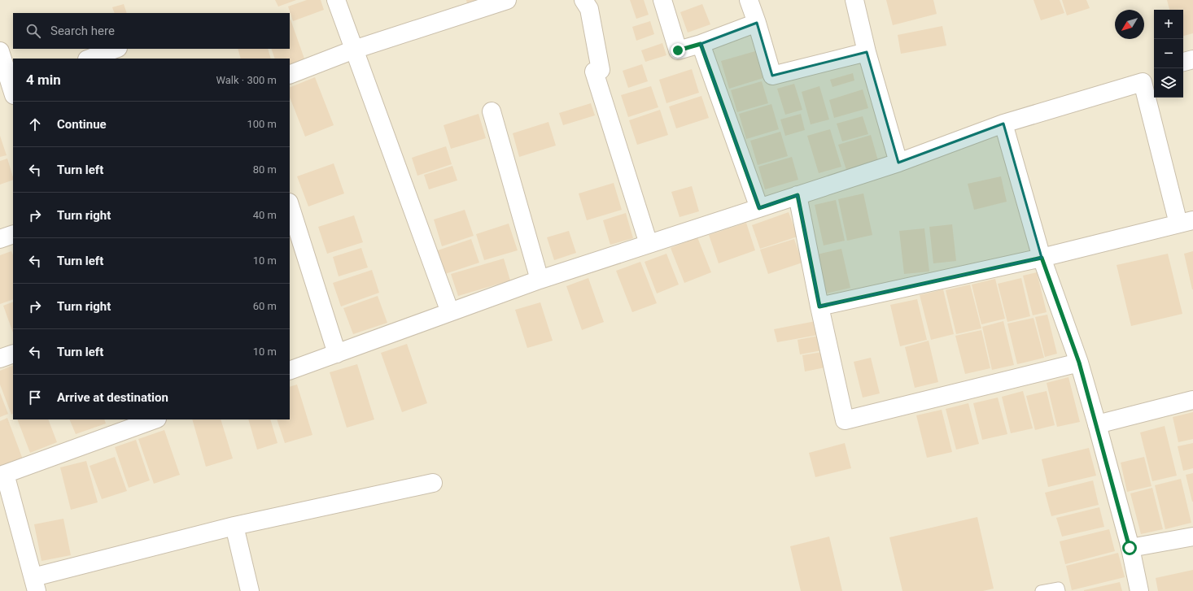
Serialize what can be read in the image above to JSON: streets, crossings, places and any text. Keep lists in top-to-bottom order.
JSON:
{
  "north": "bottom left",
  "page": {
    "map_buttons": ["+", "−"],
    "search": "Search here",
    "heading": ["4 min", "Walk · 300 m"],
    "list": [
      ["Continue", "100 m"],
      ["Turn left", "80 m"],
      ["Turn right", "40 m"],
      ["Turn left", "10 m"],
      ["Turn right", "60 m"],
      ["Turn left", "10 m"],
      "Arrive at destination"
    ]
  }
}
